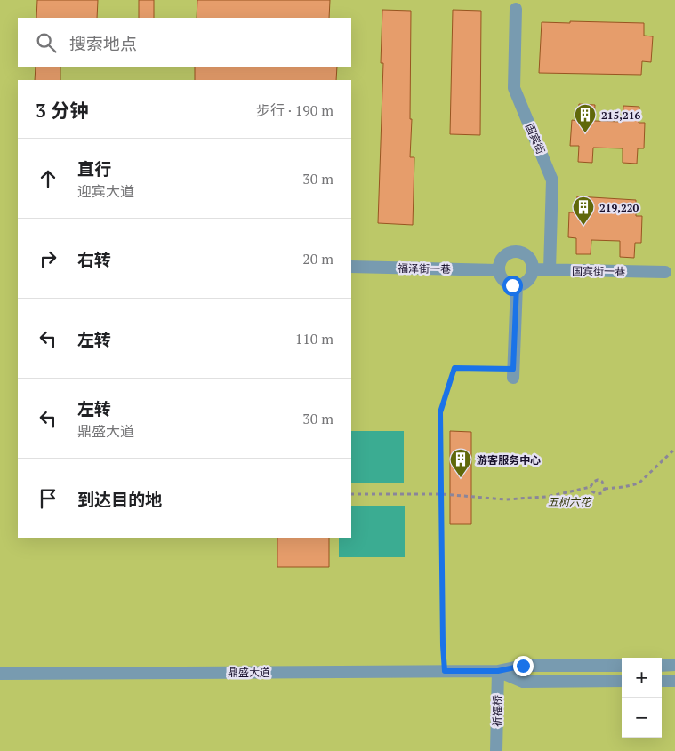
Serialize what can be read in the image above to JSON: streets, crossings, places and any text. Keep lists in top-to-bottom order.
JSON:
{
  "streets": {
    "street": [
      "国宾街",
      "福泽街一巷",
      "国宾街一巷",
      "鼎盛大道",
      "祈福桥"
    ]
  },
  "crossings": [
    ["国宾街", "国宾街一巷"],
    ["福泽街一巷", "国宾街一巷"],
    ["鼎盛大道", "祈福桥"]
  ],
  "parks": ["五树六花"],
  "places": {
    "building": ["215,216", "219,220", "游客服务中心"]
  },
  "page": {
    "search": "搜索地点",
    "heading": ["3 分钟", "步行 · 190 m"],
    "list": [
      ["直行", "迎宾大道", "30 m"],
      ["右转", "20 m"],
      ["左转", "110 m"],
      ["左转", "鼎盛大道", "30 m"],
      "到达目的地"
    ],
    "map_buttons": ["+", "−"]
  }
}
